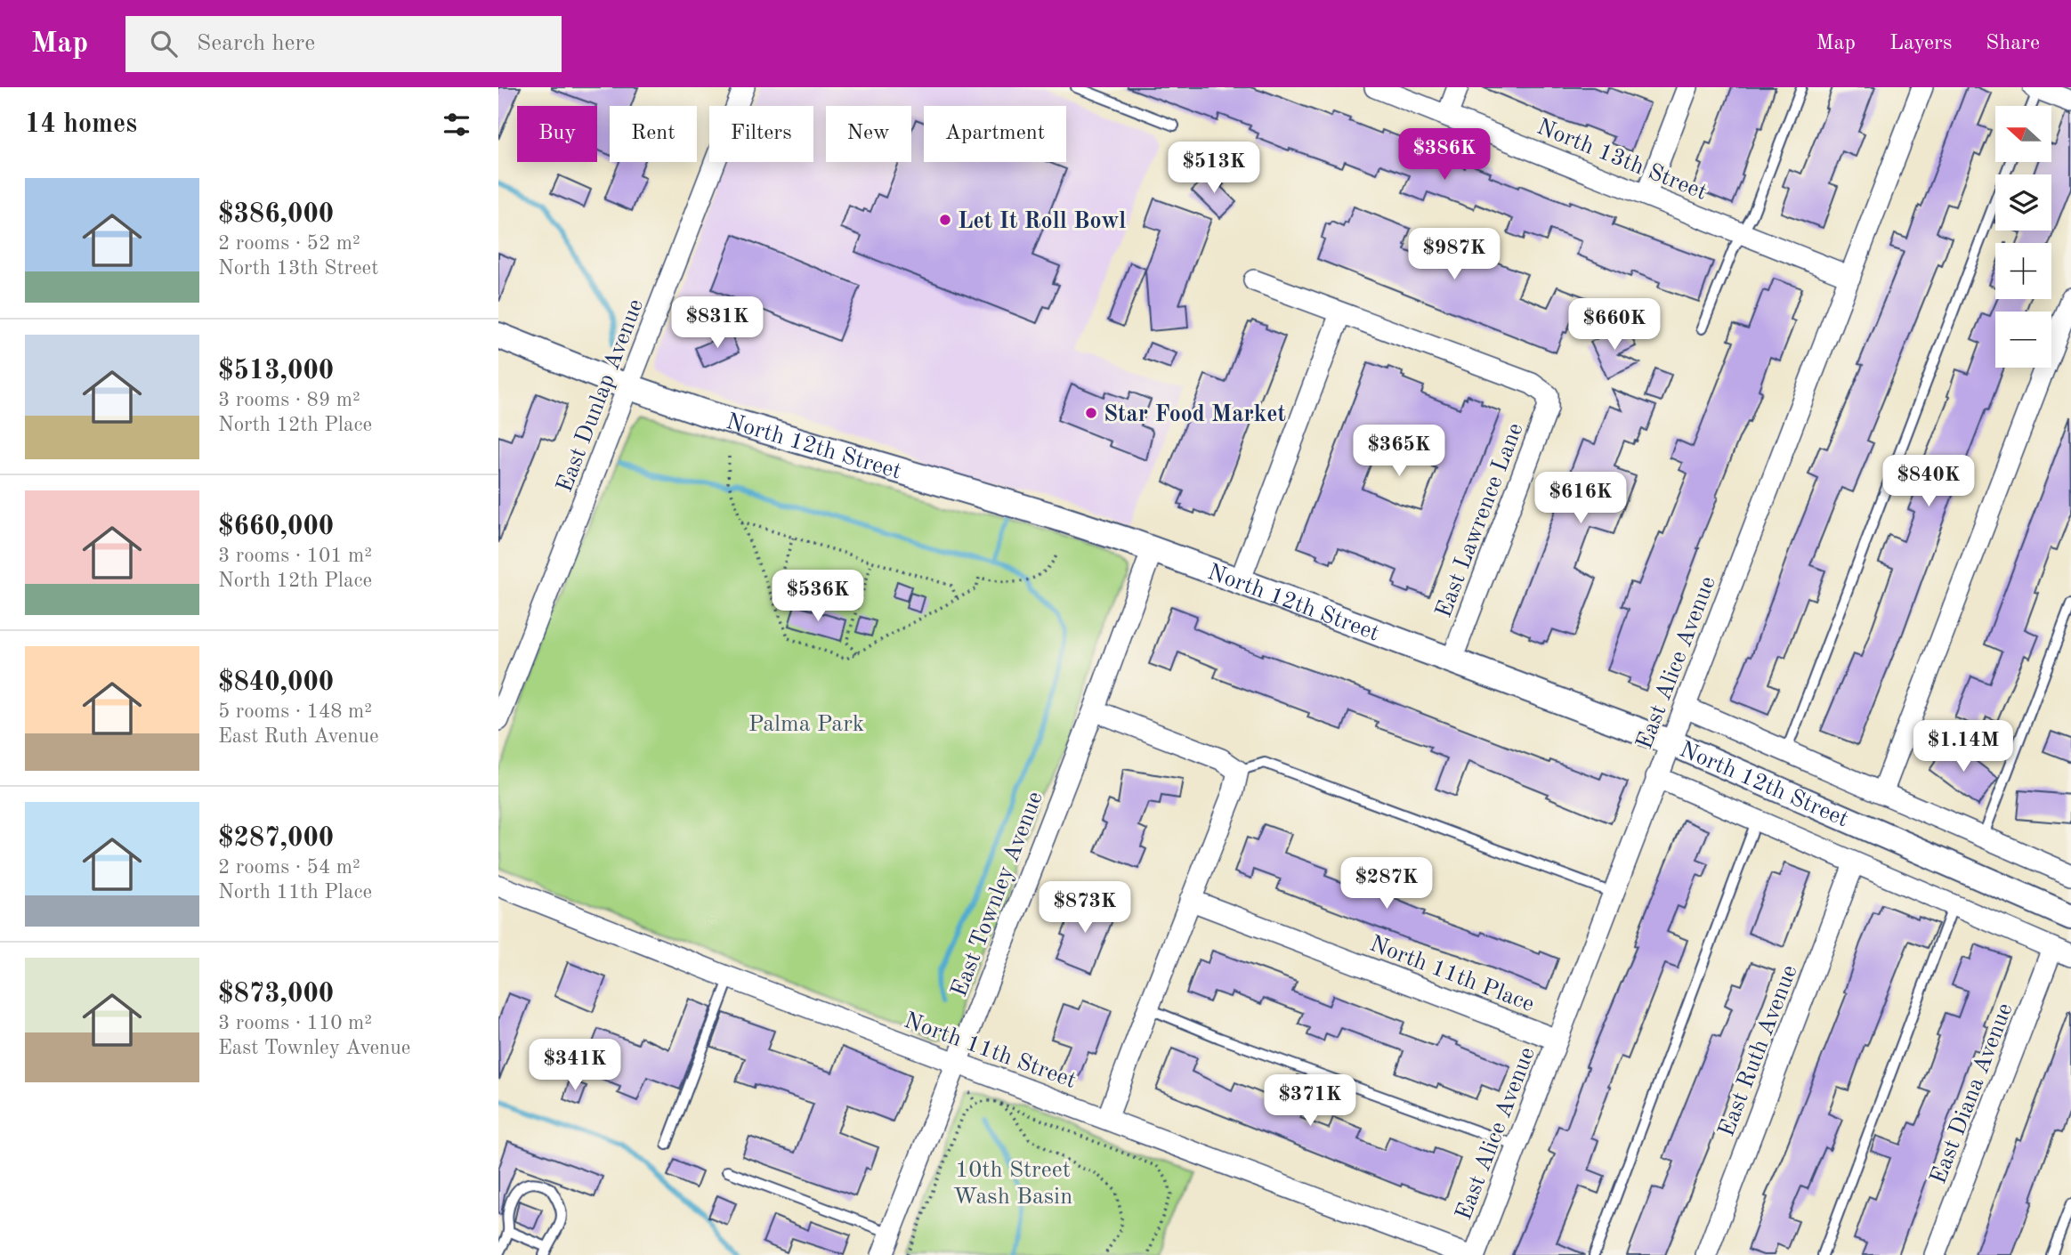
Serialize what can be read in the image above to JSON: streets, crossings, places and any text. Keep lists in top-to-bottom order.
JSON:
{
  "streets": {
    "street": [
      "North 13th Street",
      "East Dunlap Avenue",
      "North 12th Street",
      "East Lawrence Lane",
      "East Alice Avenue",
      "East Townley Avenue",
      "North 11th Place",
      "North 11th Street",
      "East Ruth Avenue",
      "East Diana Avenue"
    ]
  },
  "crossings": [
    ["North 13th Street", "East Alice Avenue"],
    ["East Dunlap Avenue", "North 12th Street"],
    ["North 12th Street", "East Lawrence Lane"],
    ["North 12th Street", "East Alice Avenue"],
    ["North 12th Street", "East Townley Avenue"],
    ["North 12th Street", "East Ruth Avenue"],
    ["North 12th Street", "East Diana Avenue"],
    ["East Alice Avenue", "North 11th Place"],
    ["East Townley Avenue", "North 11th Street"]
  ],
  "parks": ["Palma Park", "10th Street Wash Basin"],
  "places": ["Let It Roll Bowl", "Star Food Market"],
  "north": "left",
  "page": {
    "header": "Map",
    "search": "Search here",
    "nav": ["Map", "Layers", "Share"],
    "heading": "14 homes",
    "map_buttons": ["+", "−"],
    "chip": [
      "Buy",
      "Rent",
      "Filters",
      "New",
      "Apartment"
    ],
    "price": [
      "$386K",
      "$513K",
      "$987K",
      "$831K",
      "$660K",
      "$365K",
      "$840K",
      "$616K",
      "$536K",
      "$1.14M",
      "$287K",
      "$873K",
      "$341K",
      "$371K"
    ],
    "list": [
      {
        "name": "$386,000",
        "note": "2 rooms · 52 m² · North 13th Street"
      },
      {
        "name": "$513,000",
        "note": "3 rooms · 89 m² · North 12th Place"
      },
      {
        "name": "$660,000",
        "note": "3 rooms · 101 m² · North 12th Place"
      },
      {
        "name": "$840,000",
        "note": "5 rooms · 148 m² · East Ruth Avenue"
      },
      {
        "name": "$287,000",
        "note": "2 rooms · 54 m² · North 11th Place"
      },
      {
        "name": "$873,000",
        "note": "3 rooms · 110 m² · East Townley Avenue"
      }
    ]
  }
}
